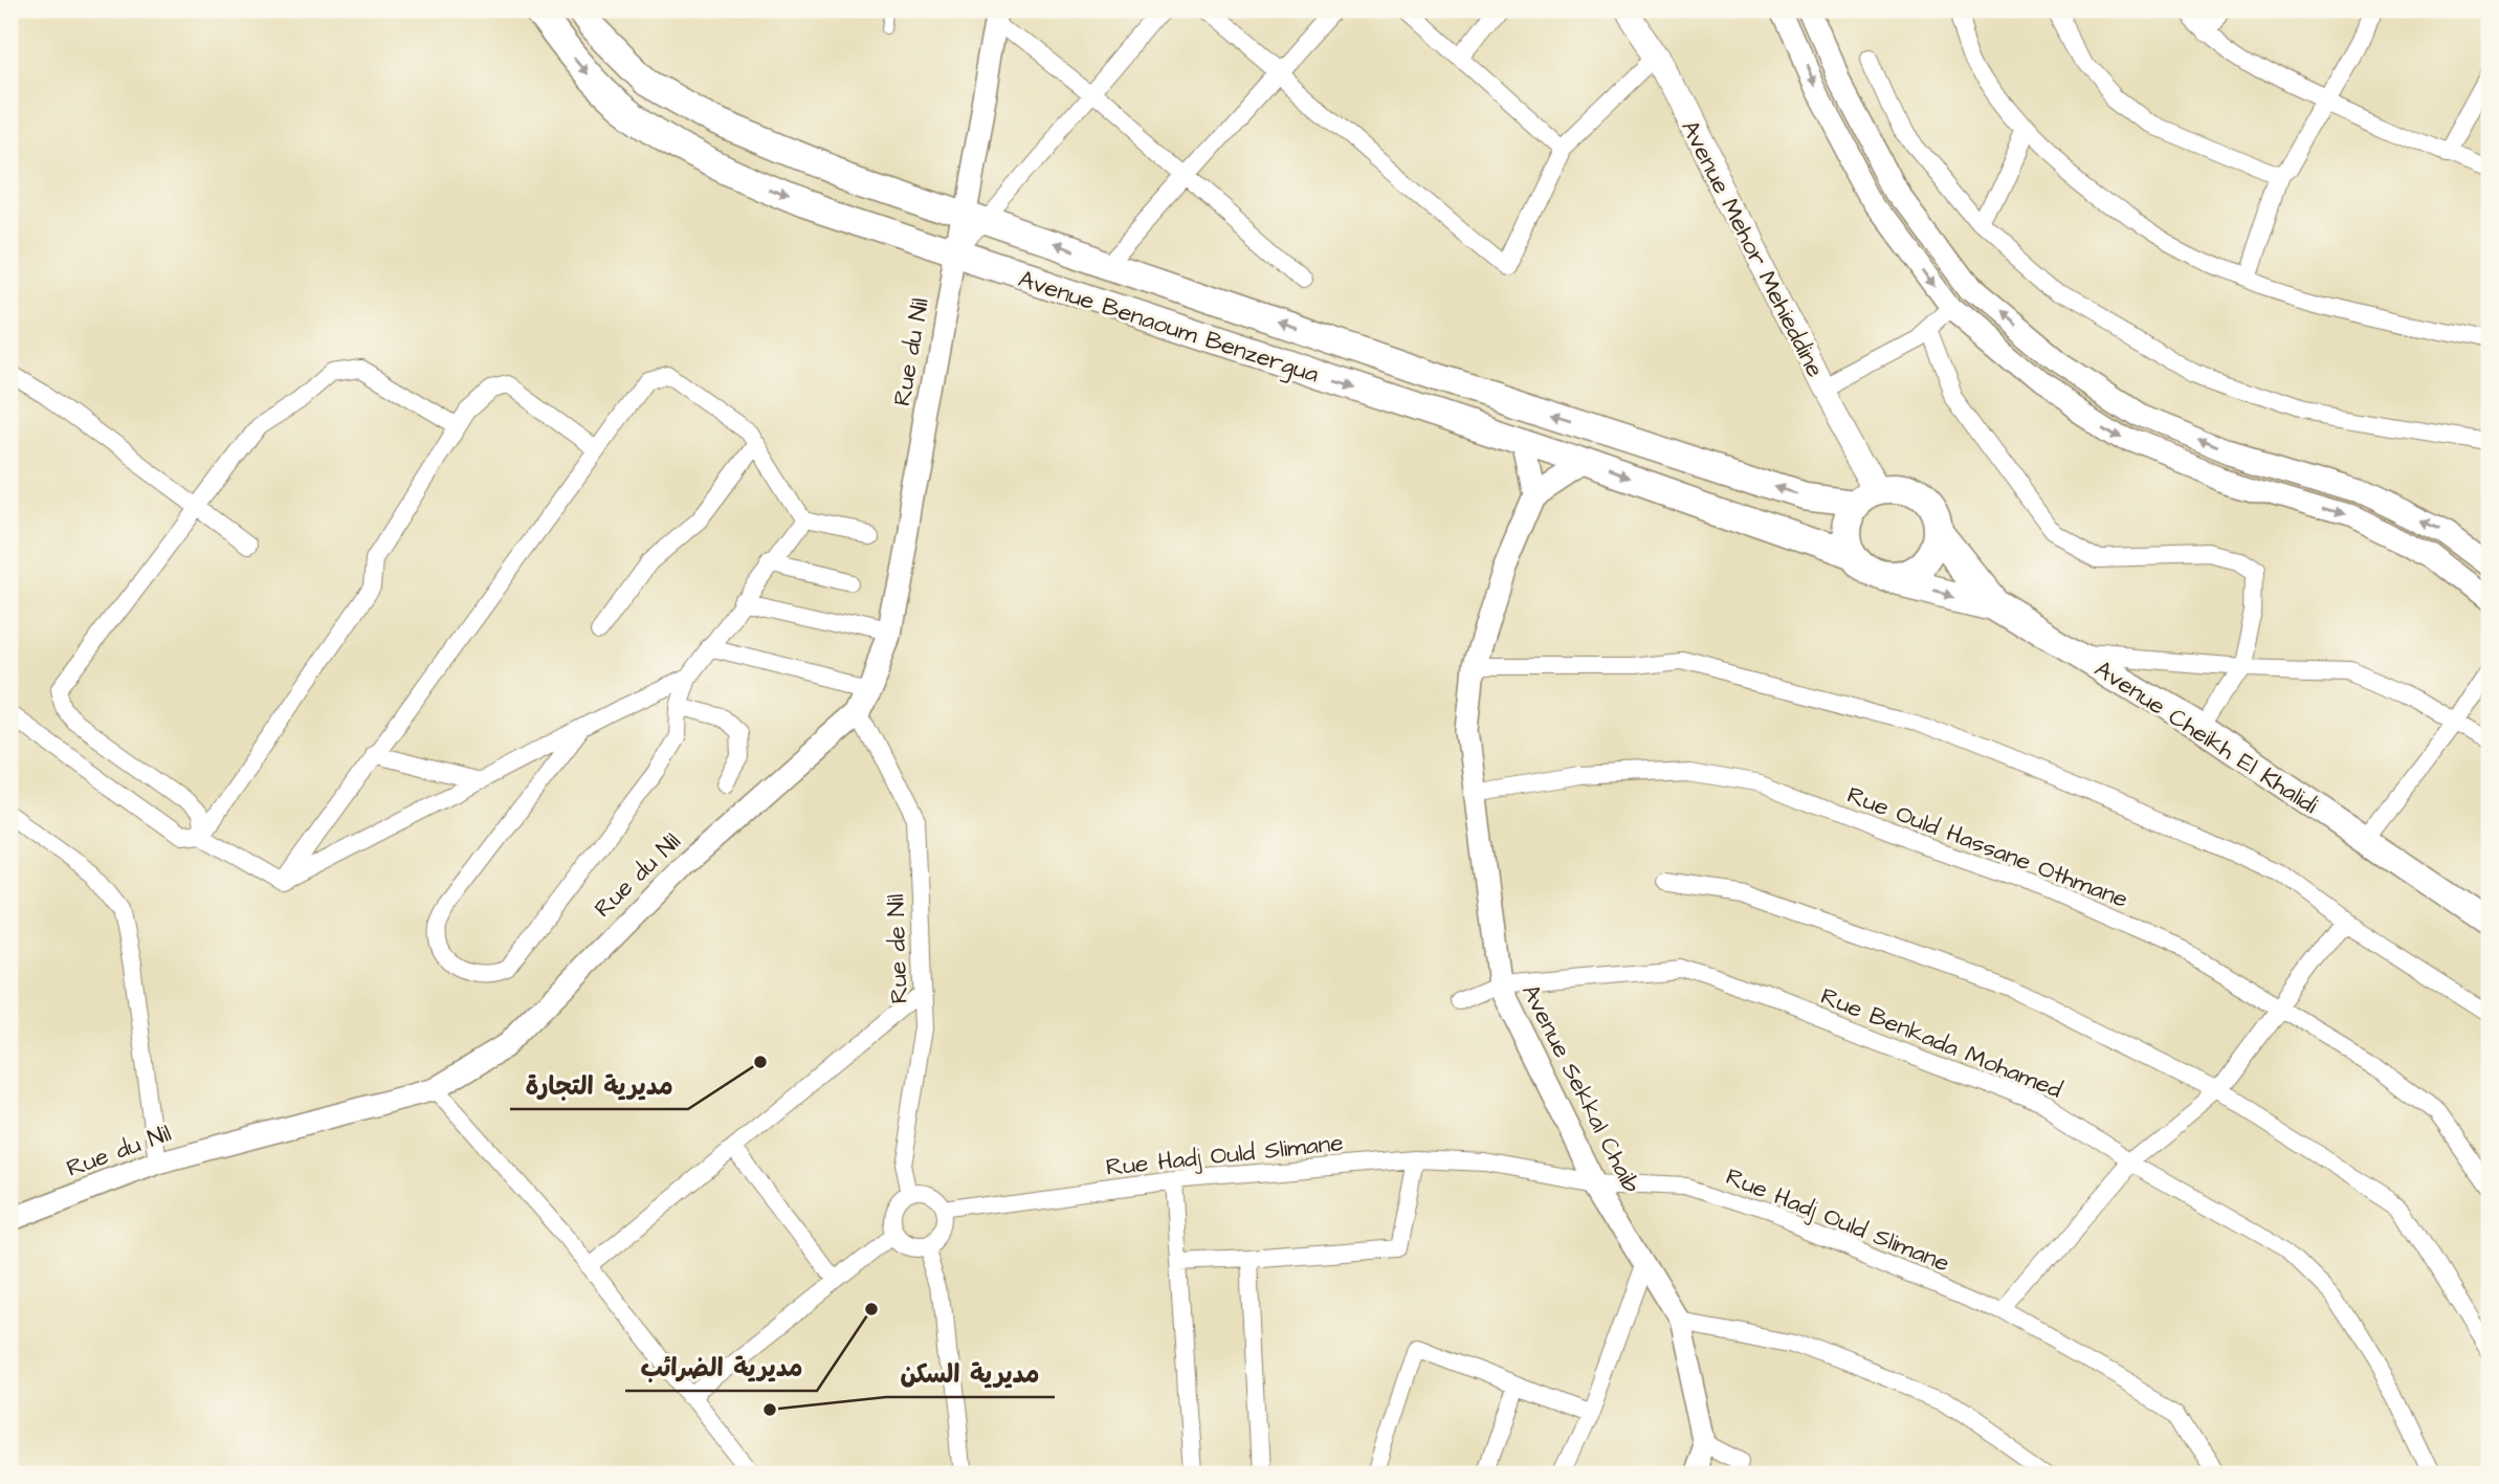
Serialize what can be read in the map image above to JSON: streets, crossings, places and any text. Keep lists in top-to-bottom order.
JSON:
{
  "streets": {
    "main road": ["Avenue Mehor Mehieddine", "Avenue Benaoum Benzergua", "Avenue Cheikh El Khalidi"],
    "street": [
      "Rue du Nil",
      "Rue Ould Hassane Othmane",
      "Rue de Nil",
      "Rue Benkada Mohamed",
      "Avenue Sekkal Chaib",
      "Rue Hadj Ould Slimane"
    ]
  },
  "crossings": [
    ["Avenue Mehor Mehieddine", "Avenue Benaoum Benzergua"],
    ["Avenue Mehor Mehieddine", "Avenue Cheikh El Khalidi"],
    ["Avenue Benaoum Benzergua", "Rue du Nil"],
    ["Avenue Benaoum Benzergua", "Avenue Cheikh El Khalidi"],
    ["Rue du Nil", "Rue de Nil"],
    ["Rue Ould Hassane Othmane", "Avenue Sekkal Chaib"],
    ["Rue de Nil", "Rue Hadj Ould Slimane"],
    ["Rue Benkada Mohamed", "Avenue Sekkal Chaib"],
    ["Avenue Sekkal Chaib", "Rue Hadj Ould Slimane"]
  ],
  "places": ["مديرية التجارة", "مديرية الضرائب", "مديرية السكن"]
}
